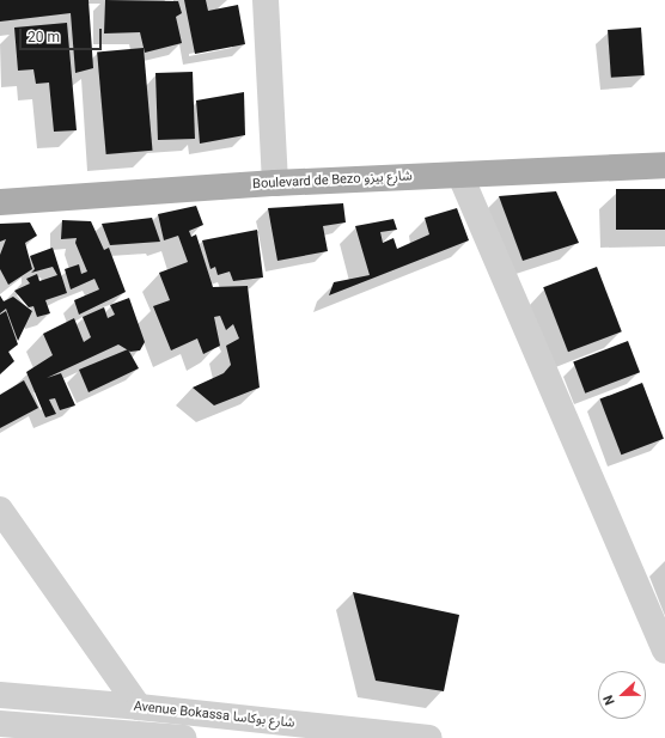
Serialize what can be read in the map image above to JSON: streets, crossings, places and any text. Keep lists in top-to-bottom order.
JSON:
{
  "streets": {
    "main road": ["Boulevard de Bezo شارع بيزو"],
    "street": ["Avenue Bokassa شارع بوكاسا"]
  },
  "scale_bar": "20 m",
  "north": "left"
}
